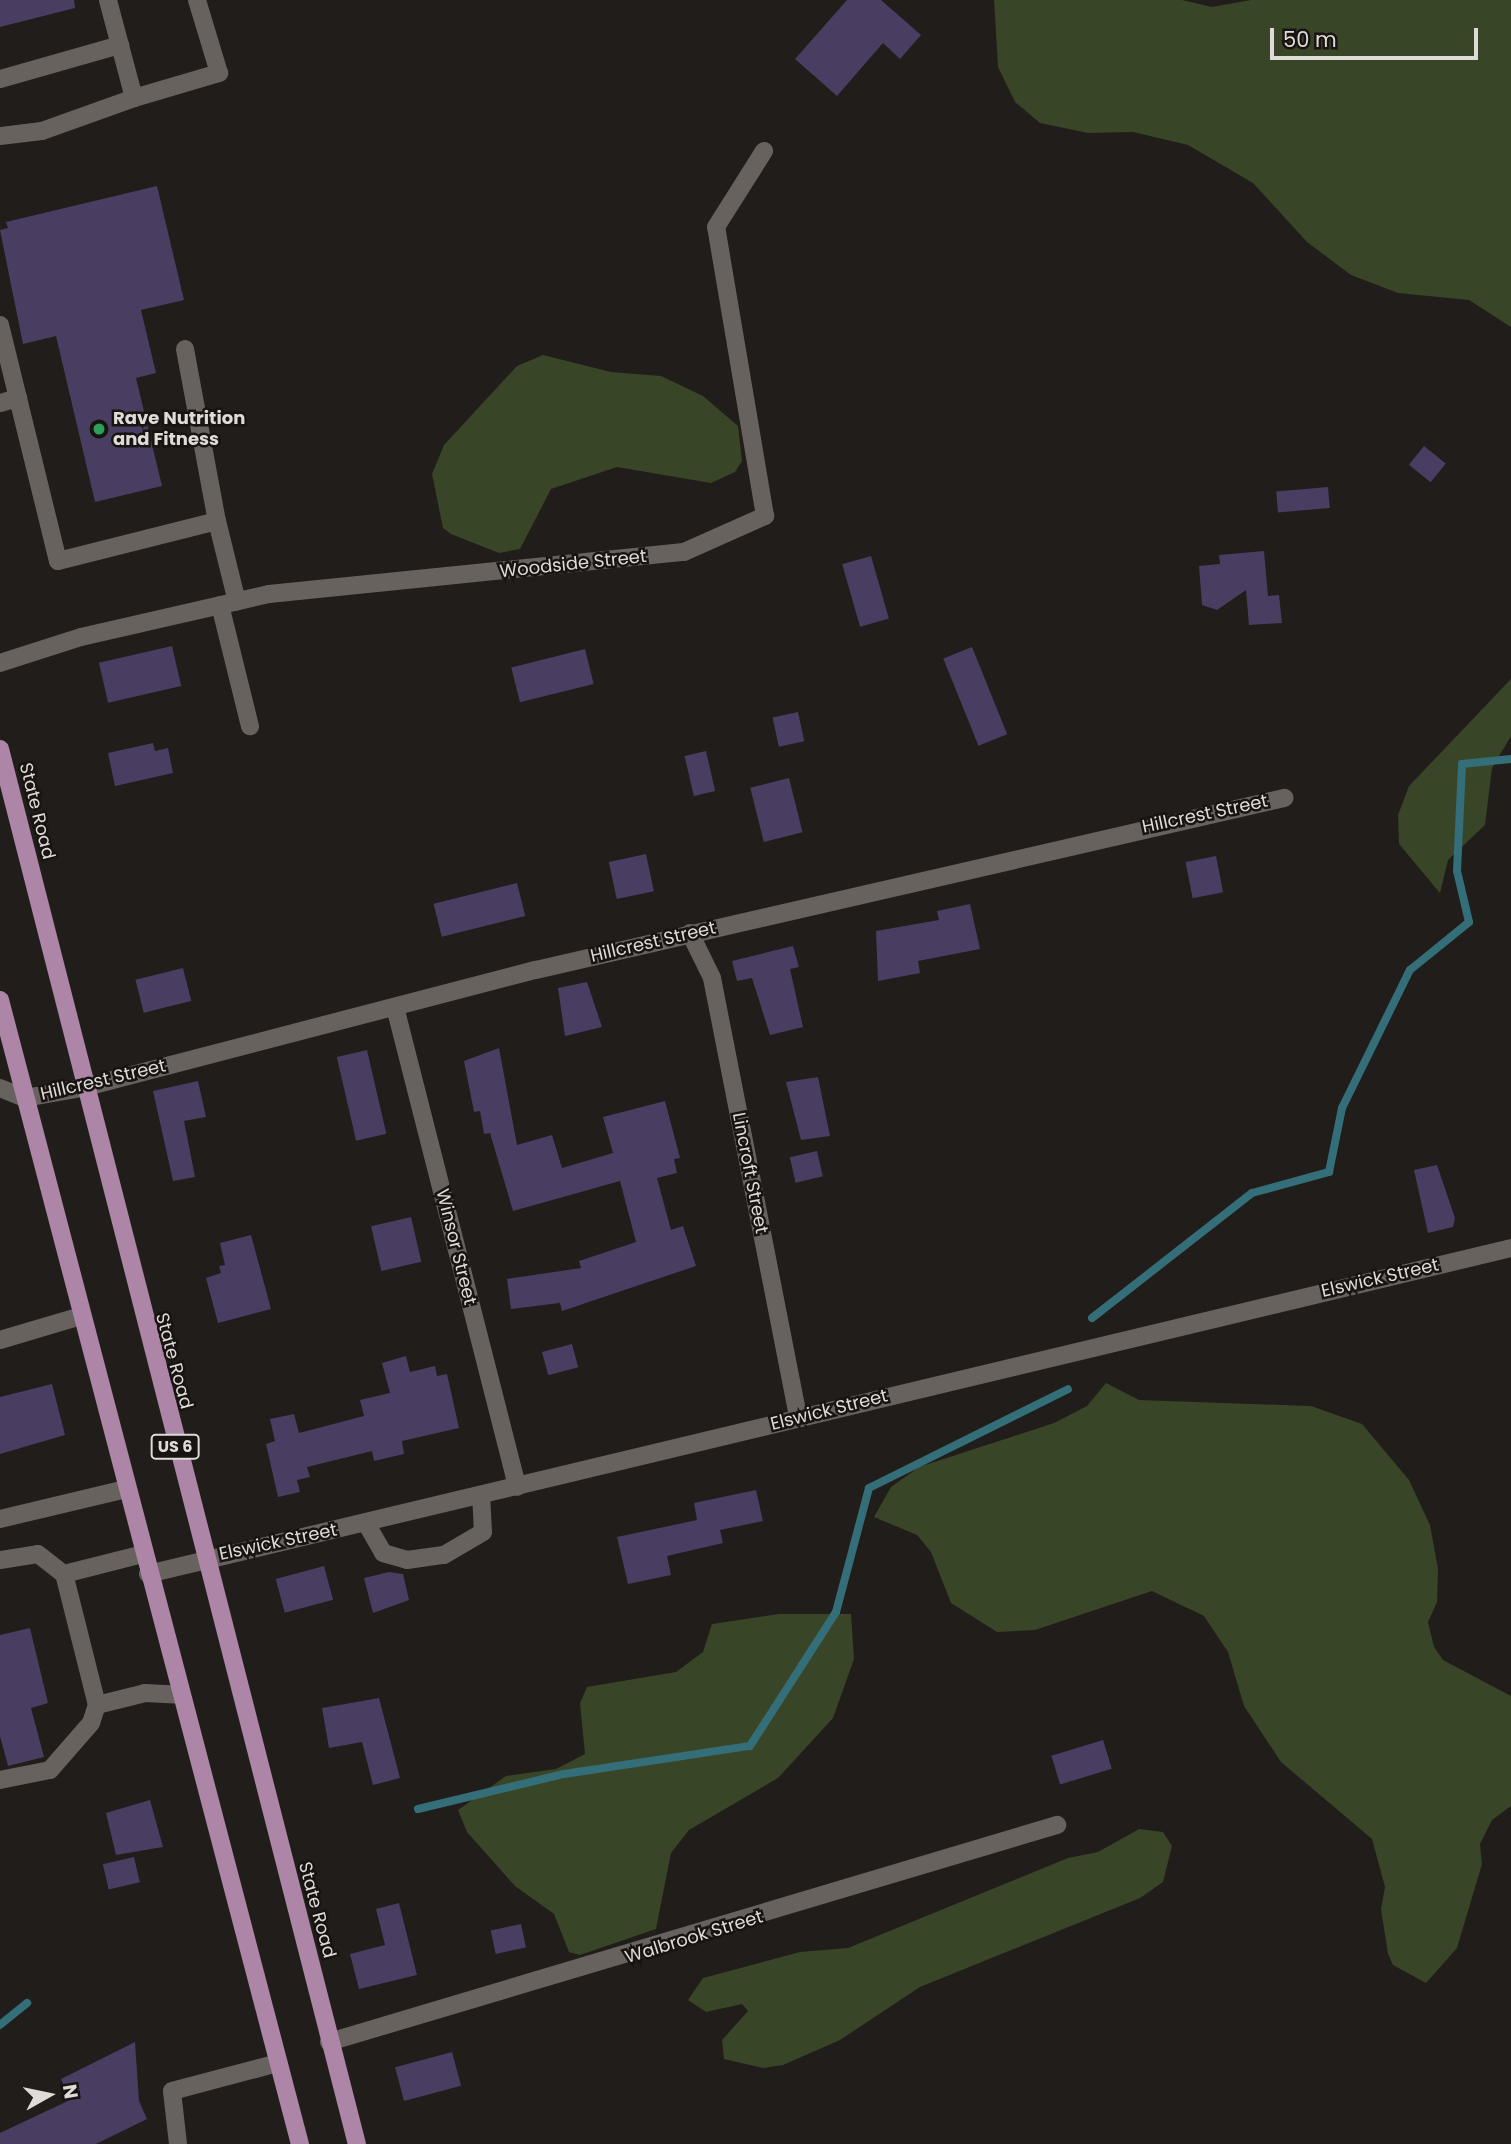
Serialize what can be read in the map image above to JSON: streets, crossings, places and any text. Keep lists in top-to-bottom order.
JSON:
{
  "streets": {
    "main road": ["State Road", "US 6"],
    "street": [
      "Woodside Street",
      "Hillcrest Street",
      "Lincroft Street",
      "Winsor Street",
      "Elswick Street",
      "Walbrook Street"
    ]
  },
  "crossings": [
    ["State Road", "Hillcrest Street"],
    ["State Road", "Elswick Street"],
    ["State Road", "Walbrook Street"],
    ["Hillcrest Street", "Lincroft Street"],
    ["Hillcrest Street", "Winsor Street"],
    ["Lincroft Street", "Elswick Street"],
    ["Winsor Street", "Elswick Street"]
  ],
  "places": ["Rave Nutrition and Fitness"],
  "scale_bar": "50 m",
  "north": "right"
}
